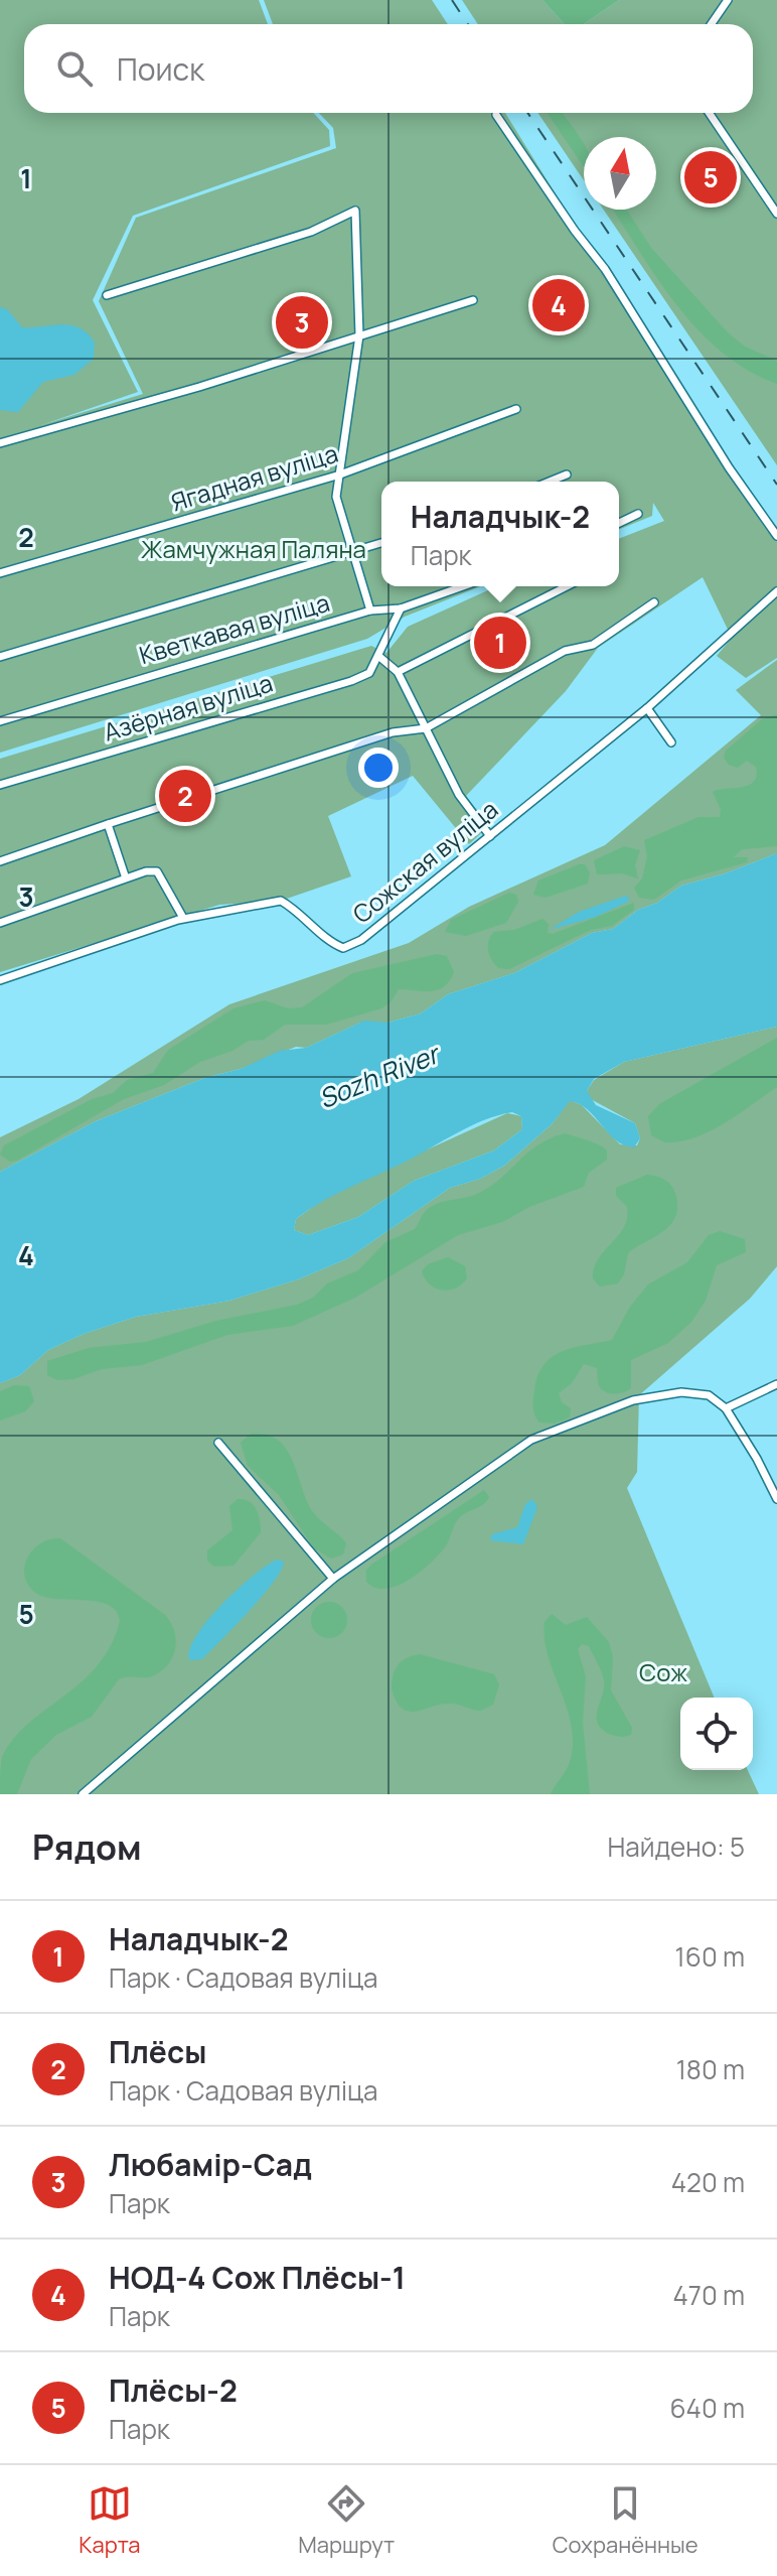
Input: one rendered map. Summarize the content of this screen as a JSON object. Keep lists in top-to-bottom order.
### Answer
{
  "streets": {
    "street": [
      "Ягадная вуліца",
      "Кветкавая вуліца",
      "Азёрная вуліца",
      "Сожская вуліца"
    ]
  },
  "water": ["Sozh River"],
  "parks": ["Жамчужная Паляна", "Сож"],
  "north": "top",
  "page": {
    "search": "Поиск",
    "pins": [
      "5",
      "4",
      "3",
      "1",
      "2"
    ],
    "popup": ["Наладчык-2", "Парк"],
    "heading": ["Рядом", "Найдено: 5"],
    "list": [
      {
        "mark": "1",
        "name": "Наладчык-2",
        "note": "Парк · Садовая вуліца",
        "value": "160 m"
      },
      {
        "mark": "2",
        "name": "Плёсы",
        "note": "Парк · Садовая вуліца",
        "value": "180 m"
      },
      {
        "mark": "3",
        "name": "Любамір-Сад",
        "note": "Парк",
        "value": "420 m"
      },
      {
        "mark": "4",
        "name": "НОД-4 Сож Плёсы-1",
        "note": "Парк",
        "value": "470 m"
      },
      {
        "mark": "5",
        "name": "Плёсы-2",
        "note": "Парк",
        "value": "640 m"
      }
    ],
    "nav": ["Карта", "Маршрут", "Сохранённые"]
  },
  "grid": {
    "rows": [
      "1",
      "2",
      "3",
      "4",
      "5"
    ]
  }
}
